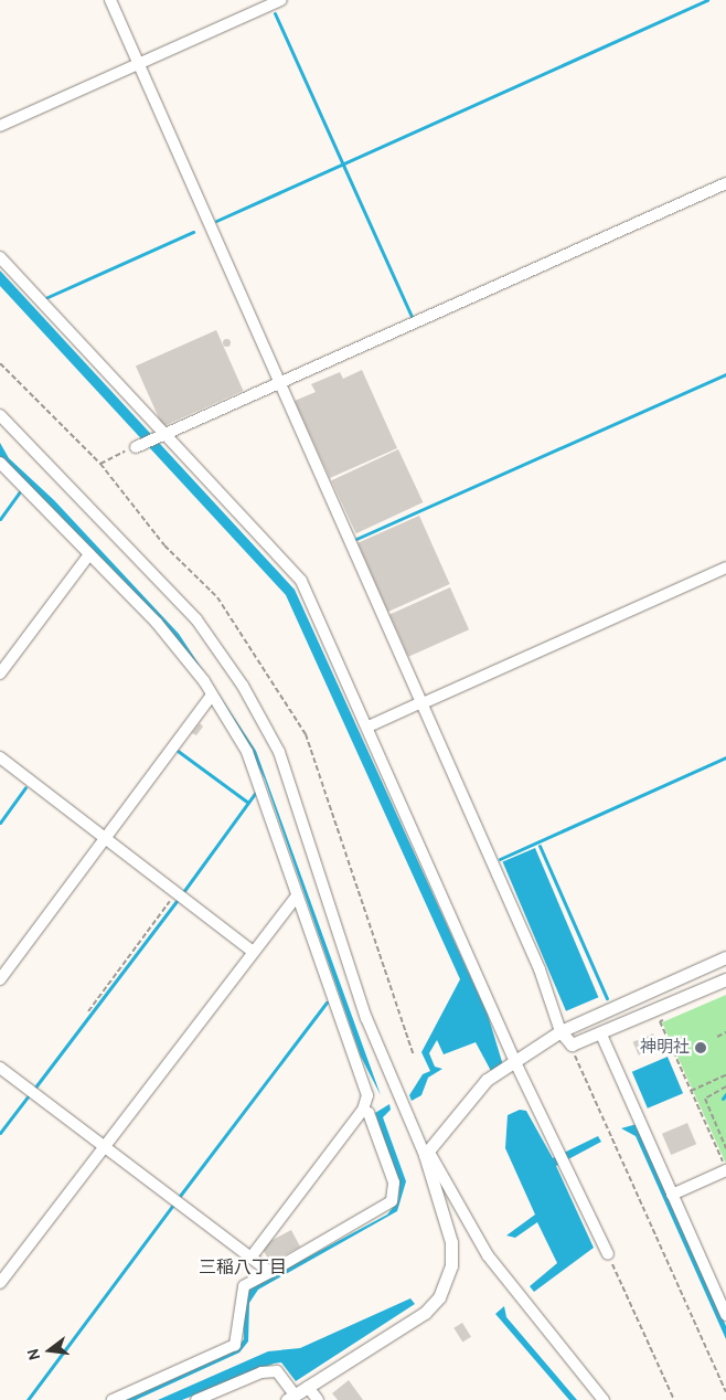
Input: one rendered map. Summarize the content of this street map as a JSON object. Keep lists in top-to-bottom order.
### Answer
{
  "districts": ["三稲八丁目"],
  "places": ["神明社"],
  "north": "left"
}
